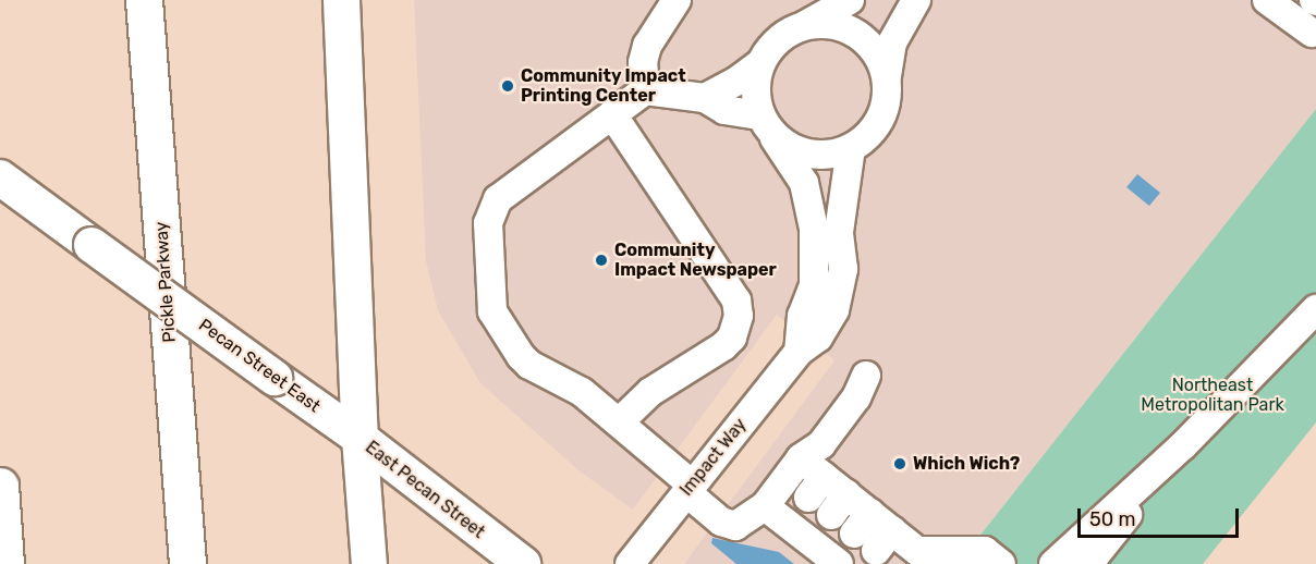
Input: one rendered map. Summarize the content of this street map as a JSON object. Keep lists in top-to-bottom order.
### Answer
{
  "streets": {
    "highway": ["Pickle Parkway"],
    "main road": ["Pecan Street East", "East Pecan Street"],
    "street": ["Impact Way"]
  },
  "crossings": [
    ["Pecan Street East", "East Pecan Street"]
  ],
  "parks": ["Northeast Metropolitan Park"],
  "places": ["Community Impact Printing Center", "Community Impact Newspaper", "Which Wich?"],
  "scale_bar": "50 m"
}
